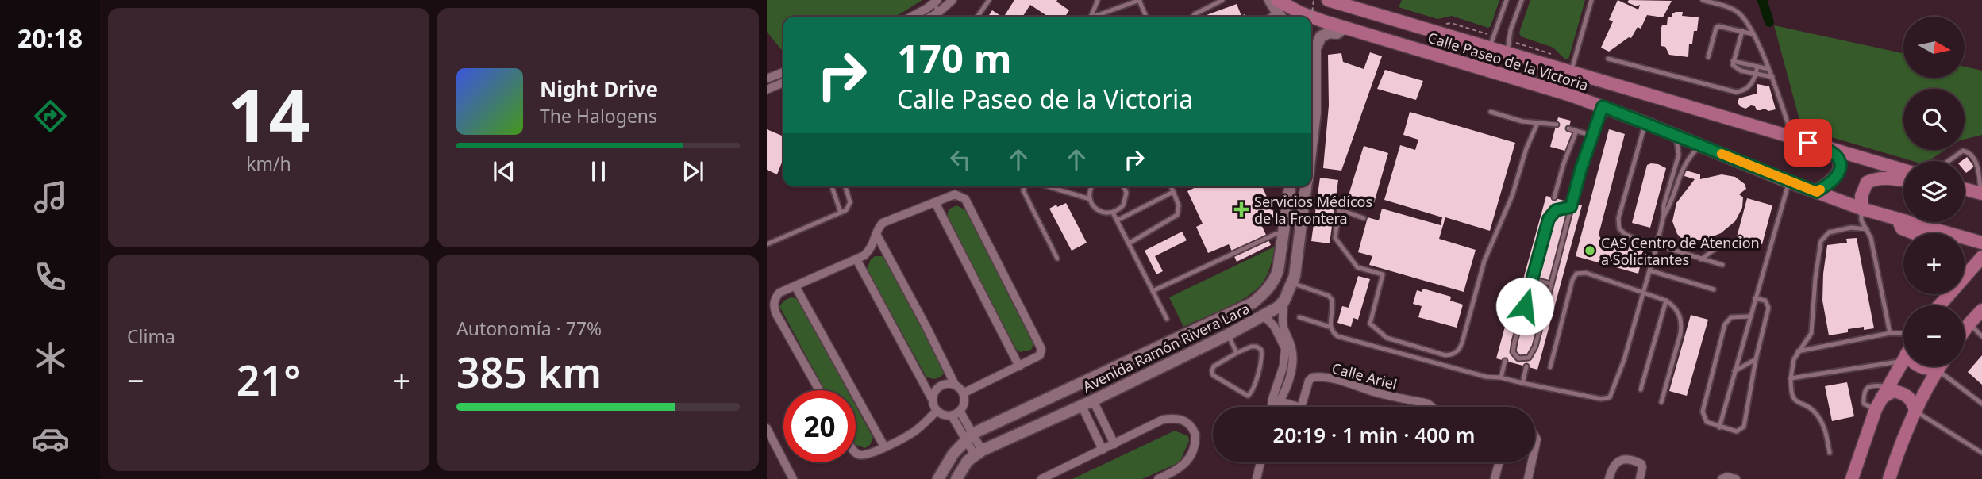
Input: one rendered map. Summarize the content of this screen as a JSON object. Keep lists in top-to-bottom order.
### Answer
{
  "streets": {
    "main road": ["Calle Paseo de la Victoria"],
    "street": ["Avenida Ramón Rivera Lara", "Calle Ariel"]
  },
  "crossings": [
    ["Calle Paseo de la Victoria", "Avenida Ramón Rivera Lara"]
  ],
  "places": {
    "health": ["Servicios Médicos de la Frontera"],
    "other": ["CAS Centro de Atencion a Solicitantes"]
  },
  "north": "right",
  "page": {
    "tabs": "20:18",
    "tile": [
      ["14", "km/h"],
      "Clima",
      ["Autonomía · 77%", "385 km"]
    ],
    "map_buttons": ["+", "−"],
    "turn": ["170 m", "Calle Paseo de la Victoria"],
    "song": ["Night Drive", "The Halogens"],
    "heat": ["−", "21°", "+"],
    "limit": "20",
    "trip": "20:19 · 1 min · 400 m"
  }
}
